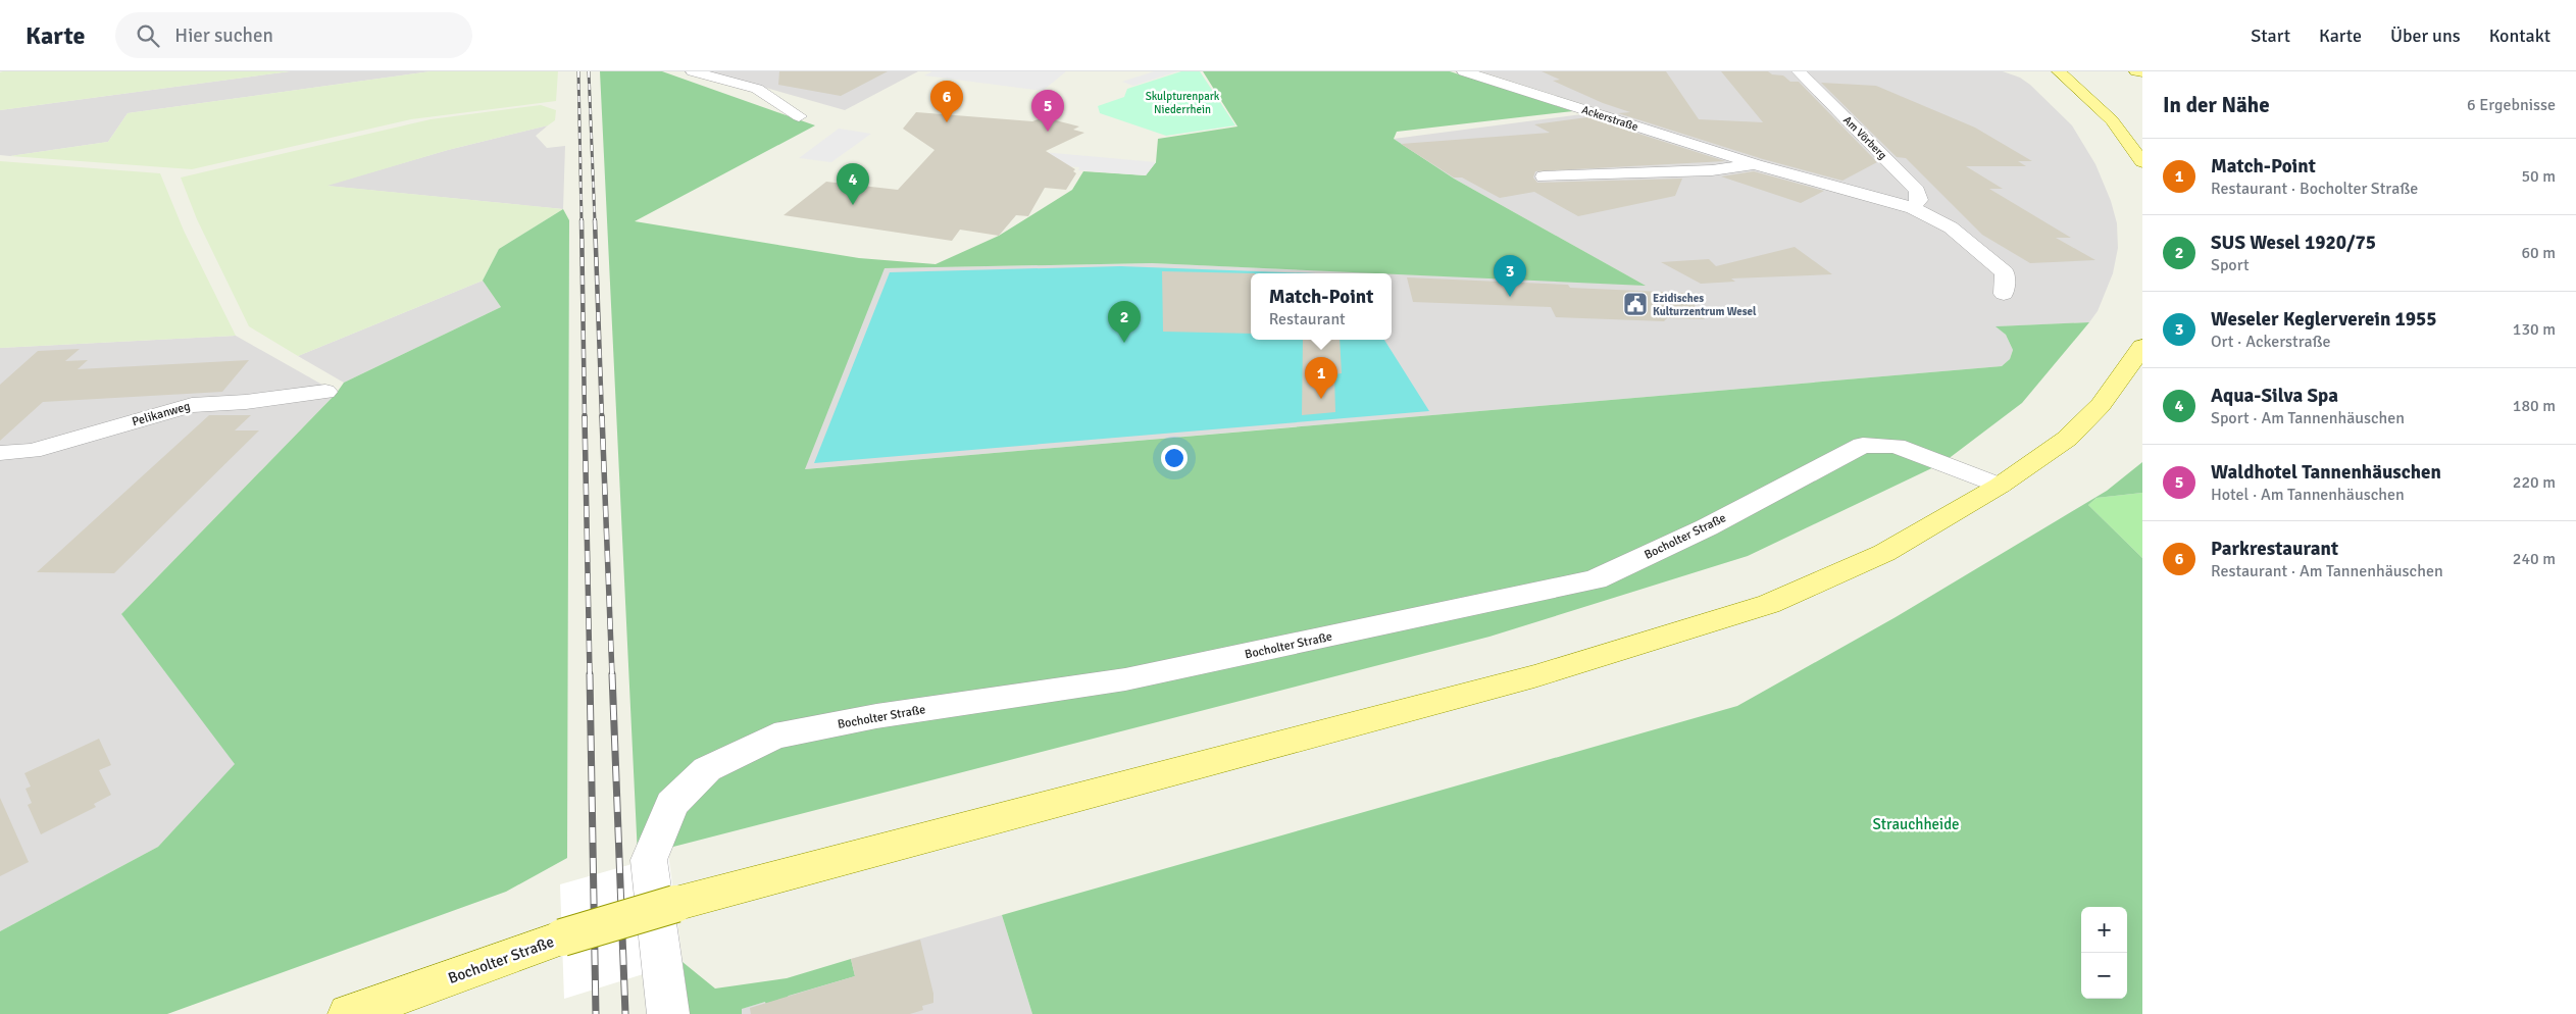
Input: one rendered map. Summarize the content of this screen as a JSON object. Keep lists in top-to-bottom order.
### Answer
{
  "streets": {
    "main road": ["Bocholter Straße"],
    "street": ["Ackerstraße", "Am Vörberg", "Pelikanweg"]
  },
  "crossings": [
    ["Ackerstraße", "Am Vörberg"]
  ],
  "parks": ["Skulpturenpark Niederrhein", "Strauchheide"],
  "places": {
    "public building": ["Ezidisches Kulturzentrum Wesel"]
  },
  "page": {
    "header": "Karte",
    "search": "Hier suchen",
    "nav": [
      "Start",
      "Karte",
      "Über uns",
      "Kontakt"
    ],
    "heading": ["In der Nähe", "6 Ergebnisse"],
    "pins": [
      "6",
      "5",
      "4",
      "3",
      "2",
      "1"
    ],
    "list": [
      {
        "mark": "1",
        "name": "Match-Point",
        "note": "Restaurant · Bocholter Straße",
        "value": "50 m"
      },
      {
        "mark": "2",
        "name": "SUS Wesel 1920/75",
        "note": "Sport",
        "value": "60 m"
      },
      {
        "mark": "3",
        "name": "Weseler Keglerverein 1955",
        "note": "Ort · Ackerstraße",
        "value": "130 m"
      },
      {
        "mark": "4",
        "name": "Aqua-Silva Spa",
        "note": "Sport · Am Tannenhäuschen",
        "value": "180 m"
      },
      {
        "mark": "5",
        "name": "Waldhotel Tannenhäuschen",
        "note": "Hotel · Am Tannenhäuschen",
        "value": "220 m"
      },
      {
        "mark": "6",
        "name": "Parkrestaurant",
        "note": "Restaurant · Am Tannenhäuschen",
        "value": "240 m"
      }
    ],
    "popup": ["Match-Point", "Restaurant"],
    "map_buttons": ["+", "−"]
  }
}
